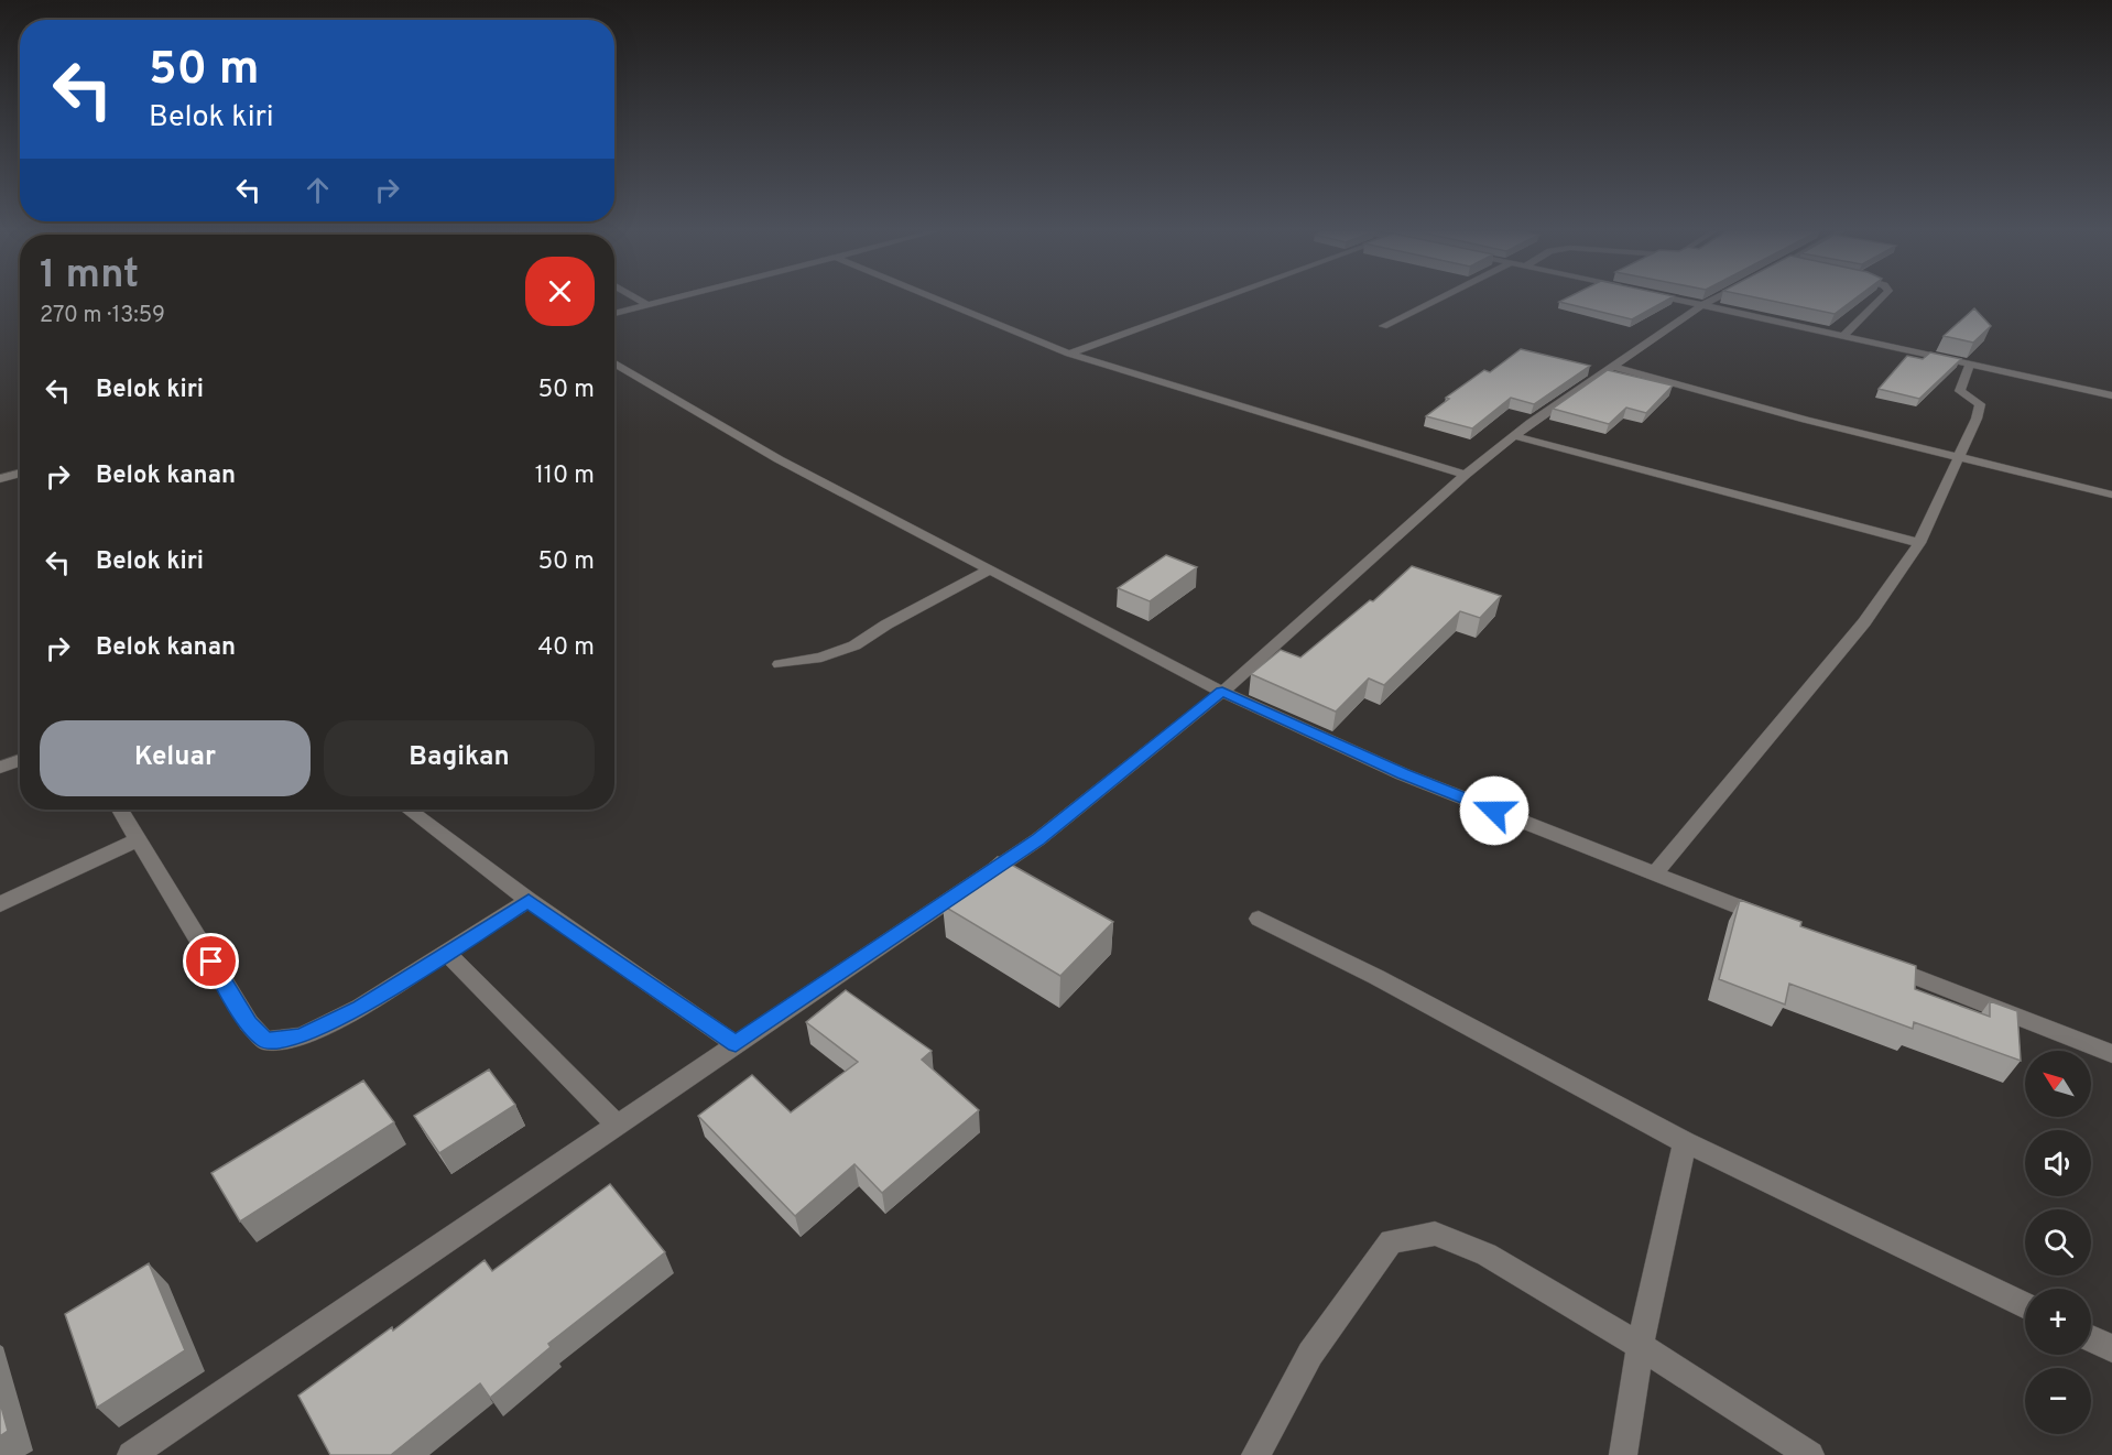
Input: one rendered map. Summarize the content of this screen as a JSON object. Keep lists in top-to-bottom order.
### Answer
{
  "north": "top left",
  "page": {
    "turn": ["50 m", "Belok kiri"],
    "heading": ["1 mnt", "270 m · 13:59"],
    "list": [
      {
        "name": "Belok kiri",
        "value": "50 m"
      },
      {
        "name": "Belok kanan",
        "value": "110 m"
      },
      {
        "name": "Belok kiri",
        "value": "50 m"
      },
      {
        "name": "Belok kanan",
        "value": "40 m"
      }
    ],
    "buttons": ["Keluar", "Bagikan"],
    "map_buttons": ["+", "−"]
  }
}
